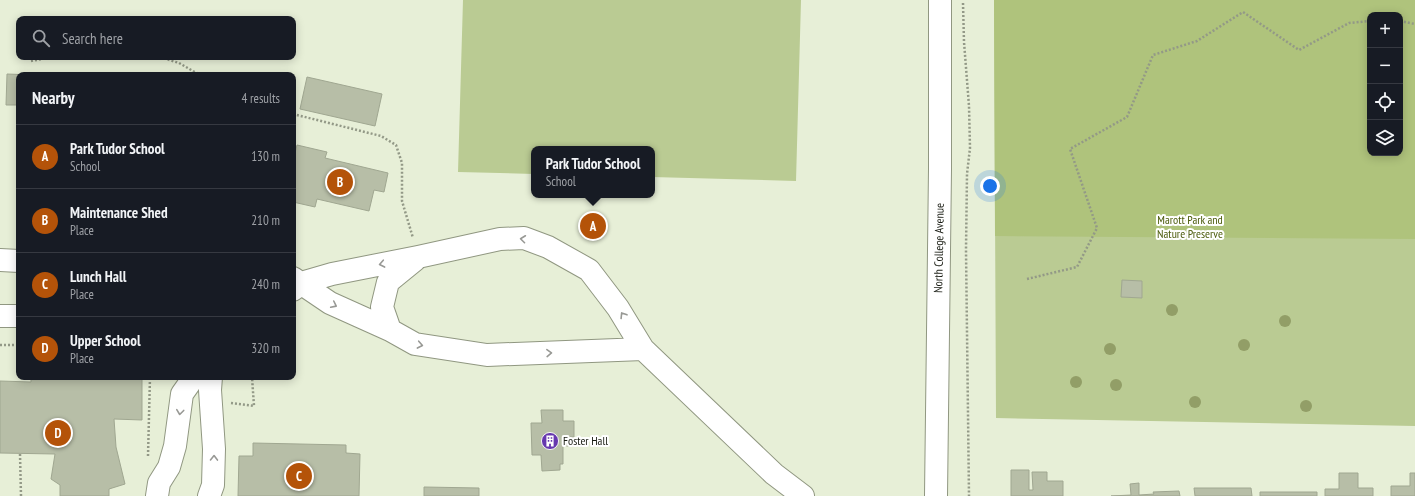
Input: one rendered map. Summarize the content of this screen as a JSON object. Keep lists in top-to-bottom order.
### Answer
{
  "streets": {
    "main road": ["North College Avenue"]
  },
  "parks": ["Marott Park and Nature Preserve"],
  "places": {
    "building": ["Foster Hall"]
  },
  "page": {
    "map_buttons": ["+", "−"],
    "search": "Search here",
    "heading": ["Nearby", "4 results"],
    "list": [
      {
        "mark": "A",
        "name": "Park Tudor School",
        "note": "School",
        "value": "130 m"
      },
      {
        "mark": "B",
        "name": "Maintenance Shed",
        "note": "Place",
        "value": "210 m"
      },
      {
        "mark": "C",
        "name": "Lunch Hall",
        "note": "Place",
        "value": "240 m"
      },
      {
        "mark": "D",
        "name": "Upper School",
        "note": "Place",
        "value": "320 m"
      }
    ],
    "popup": ["Park Tudor School", "School"],
    "pins": [
      "B",
      "A",
      "D",
      "C"
    ]
  }
}
